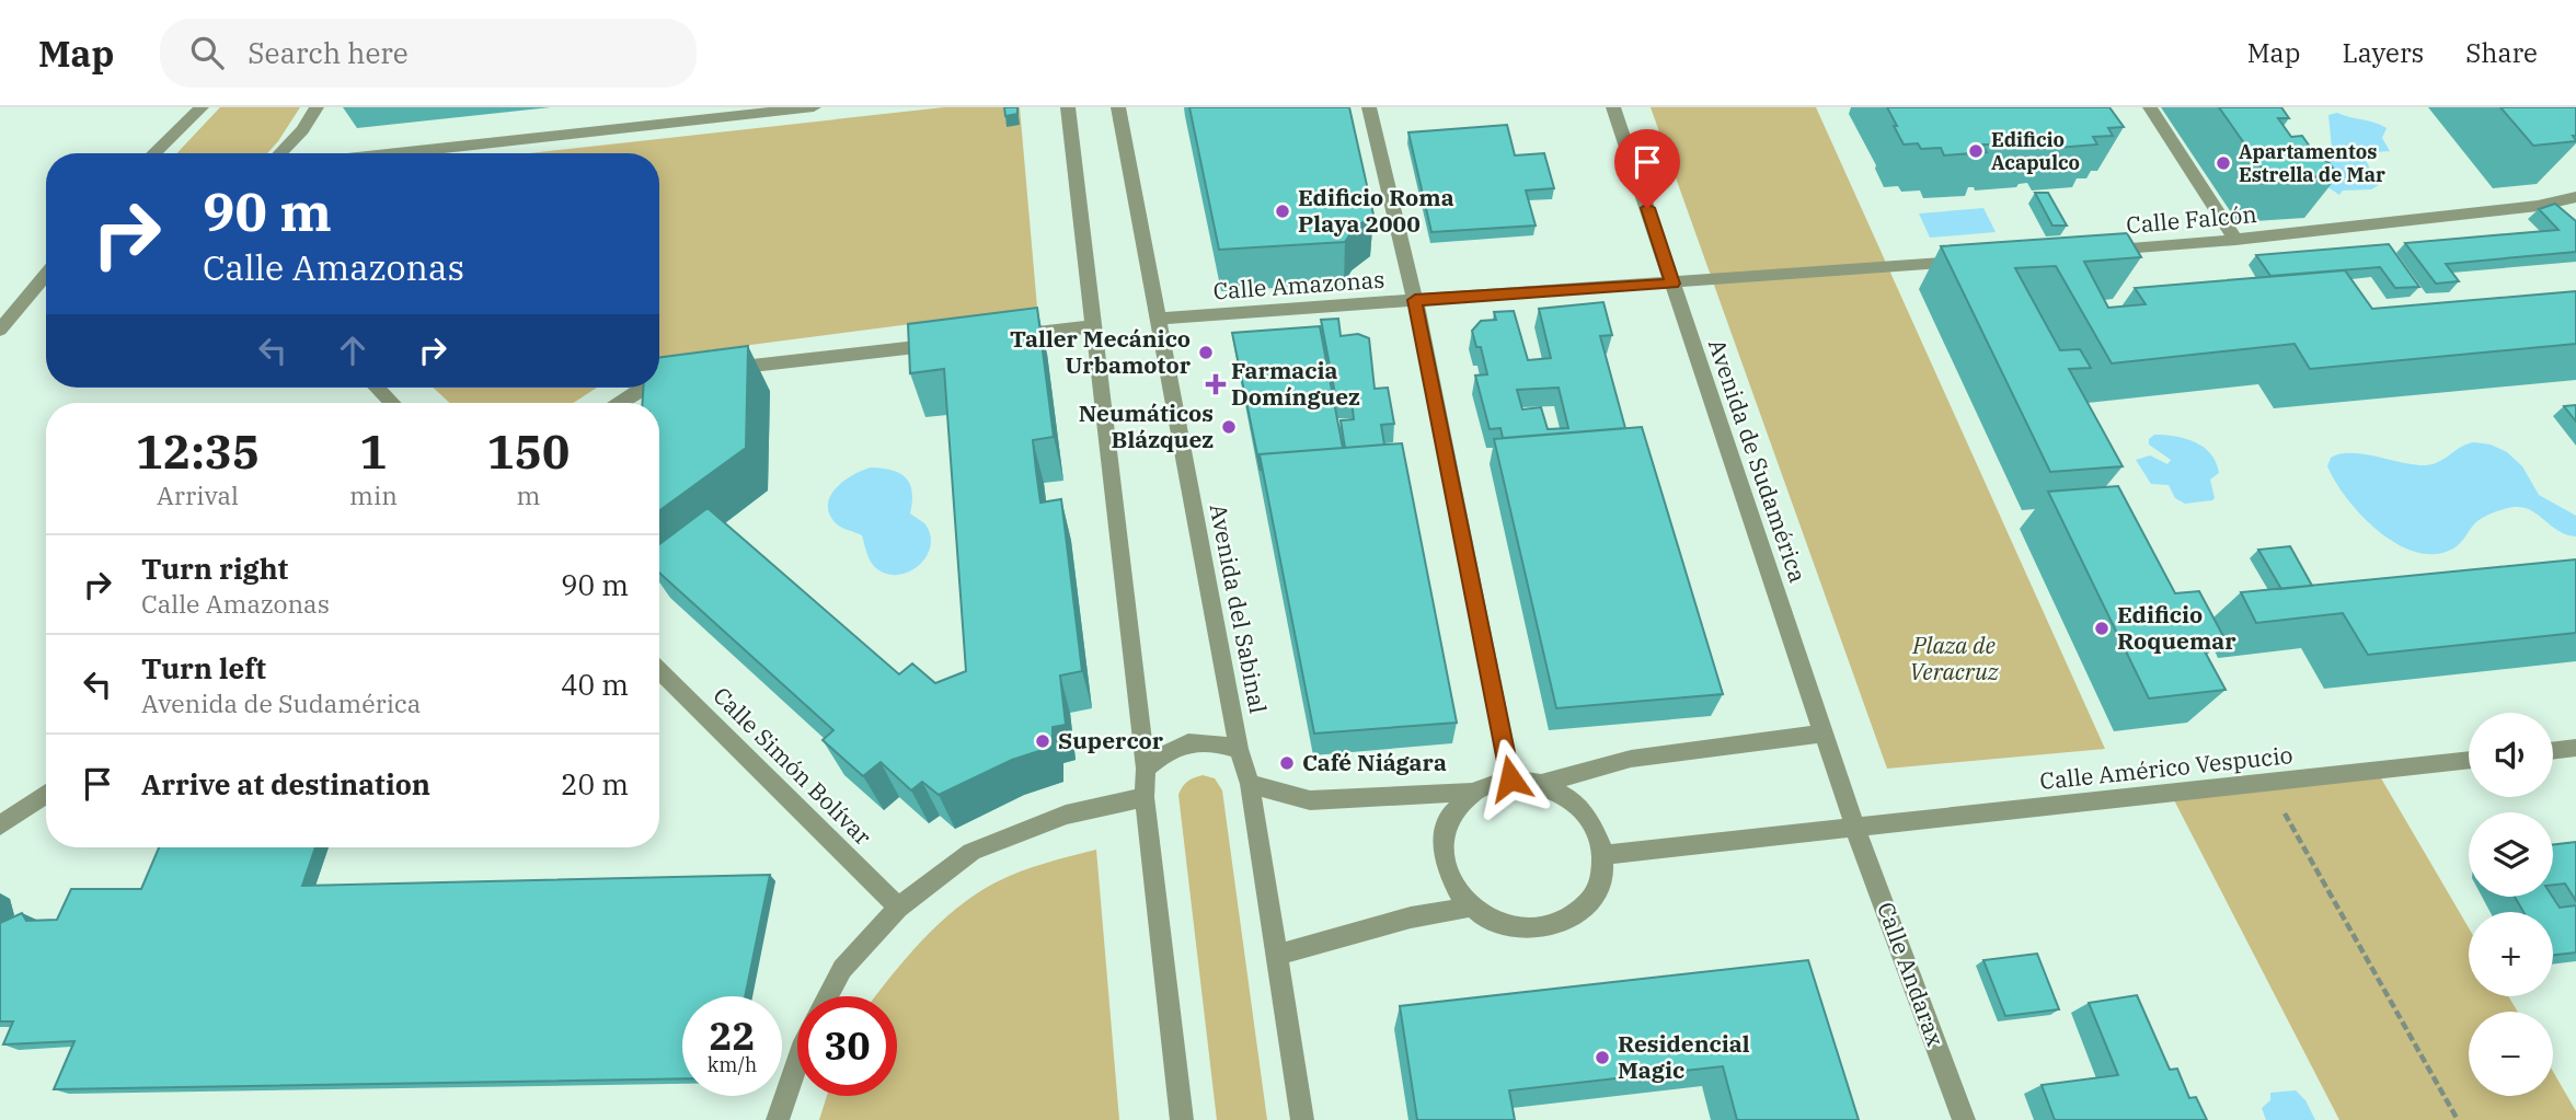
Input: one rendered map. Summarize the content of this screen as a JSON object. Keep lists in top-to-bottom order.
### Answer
{
  "streets": {
    "street": [
      "Calle Falcón",
      "Calle Amazonas",
      "Avenida de Sudamérica",
      "Avenida del Sabinal",
      "Calle Simón Bolívar",
      "Calle Américo Vespucio",
      "Calle Andarax"
    ]
  },
  "crossings": [
    ["Calle Amazonas", "Avenida de Sudamérica"],
    ["Calle Amazonas", "Avenida del Sabinal"],
    ["Avenida de Sudamérica", "Calle Américo Vespucio"],
    ["Avenida de Sudamérica", "Calle Andarax"],
    ["Calle Américo Vespucio", "Calle Andarax"]
  ],
  "parks": ["Plaza de Veracruz"],
  "places": {
    "other": [
      "Edificio Acapulco",
      "Apartamentos Estrella de Mar",
      "Edificio Roma Playa 2000",
      "Taller Mecánico Urbamotor",
      "Neumáticos Blázquez",
      "Edificio Roquemar",
      "Supercor",
      "Café Niágara",
      "Residencial Magic"
    ],
    "health": ["Farmacia Domínguez"]
  },
  "page": {
    "header": "Map",
    "search": "Search here",
    "nav": ["Map", "Layers", "Share"],
    "turn": ["90 m", "Calle Amazonas"],
    "eta": [
      "12:35",
      "Arrival",
      "1",
      "min",
      "150",
      "m"
    ],
    "list": [
      {
        "name": "Turn right",
        "note": "Calle Amazonas",
        "value": "90 m"
      },
      {
        "name": "Turn left",
        "note": "Avenida de Sudamérica",
        "value": "40 m"
      },
      {
        "name": "Arrive at destination",
        "value": "20 m"
      }
    ],
    "map_buttons": ["+", "−"],
    "speed": "22 km/h",
    "limit": "30"
  }
}
